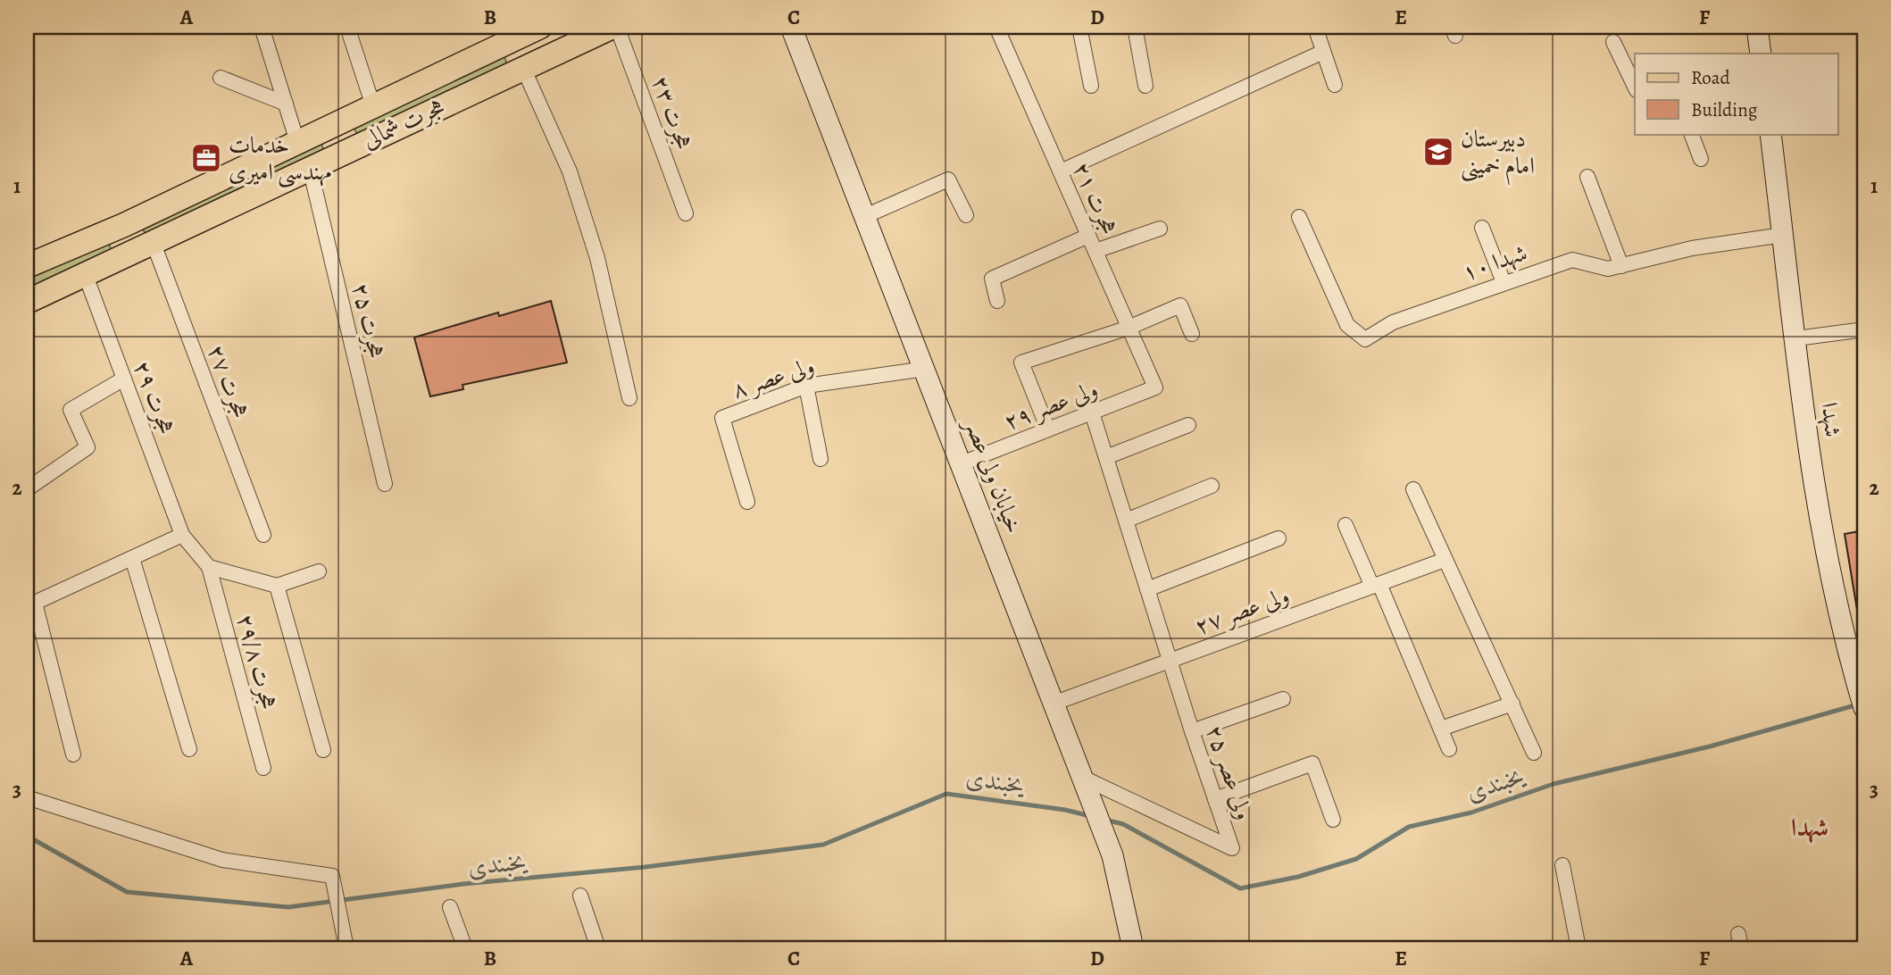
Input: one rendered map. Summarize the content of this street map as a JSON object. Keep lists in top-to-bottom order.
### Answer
{
  "streets": {
    "main road": ["هجرت شمالی", "شهدا", "خیابان ولی عصر"],
    "street": [
      "هجرت ۲۳",
      "هجرت ۲۱",
      "شهدا ۱۰",
      "هجرت ۲۵",
      "ولی عصر ۸",
      "هجرت ۲۷",
      "هجرت ۲۹",
      "ولی عصر ۲۹",
      "ولی عصر ۲۷",
      "هجرت ۲۹/۸",
      "ولی عصر ۲۵"
    ]
  },
  "crossings": [
    ["هجرت ۲۳", "هجرت شمالی"],
    ["هجرت شمالی", "هجرت ۲۵"],
    ["هجرت شمالی", "هجرت ۲۷"],
    ["هجرت شمالی", "هجرت ۲۹"],
    ["هجرت ۲۱", "ولی عصر ۲۹"],
    ["شهدا ۱۰", "شهدا"],
    ["ولی عصر ۸", "خیابان ولی عصر"],
    ["هجرت ۲۹", "هجرت ۲۹/۸"],
    ["ولی عصر ۲۹", "خیابان ولی عصر"],
    ["ولی عصر ۲۹", "ولی عصر ۲۵"],
    ["خیابان ولی عصر", "ولی عصر ۲۷"],
    ["خیابان ولی عصر", "ولی عصر ۲۵"],
    ["ولی عصر ۲۷", "ولی عصر ۲۵"]
  ],
  "districts": ["شهدا"],
  "water": ["یخبندی"],
  "places": {
    "school or university": ["دبیرستان امام خمینی"],
    "office": ["خدمات مهندسی امیری"]
  },
  "legend": ["Road", "Building"],
  "grid": {
    "columns": [
      "A",
      "B",
      "C",
      "D",
      "E",
      "F"
    ],
    "rows": ["1", "2", "3"]
  }
}
